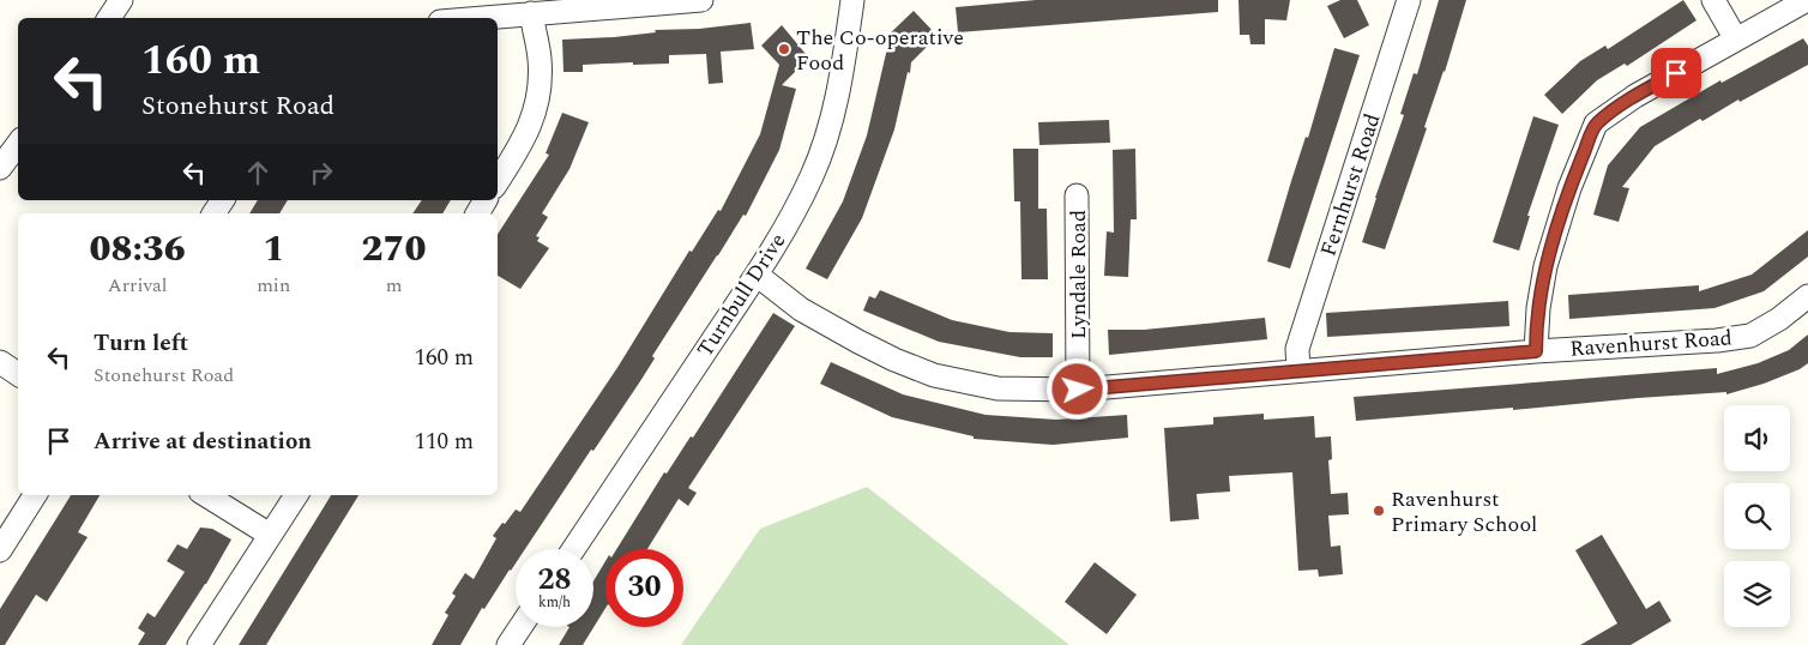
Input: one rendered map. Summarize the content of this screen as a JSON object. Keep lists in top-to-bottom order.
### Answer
{
  "streets": {
    "street": [
      "Fernhurst Road",
      "Lyndale Road",
      "Turnbull Drive",
      "Ravenhurst Road"
    ]
  },
  "crossings": [
    ["Fernhurst Road", "Ravenhurst Road"],
    ["Lyndale Road", "Ravenhurst Road"],
    ["Turnbull Drive", "Ravenhurst Road"]
  ],
  "places": ["The Co-operative Food", "Ravenhurst Primary School"],
  "page": {
    "turn": ["160 m", "Stonehurst Road"],
    "eta": [
      "08:36",
      "Arrival",
      "1",
      "min",
      "270",
      "m"
    ],
    "list": [
      {
        "name": "Turn left",
        "note": "Stonehurst Road",
        "value": "160 m"
      },
      {
        "name": "Arrive at destination",
        "value": "110 m"
      }
    ],
    "speed": "28 km/h",
    "limit": "30"
  }
}
